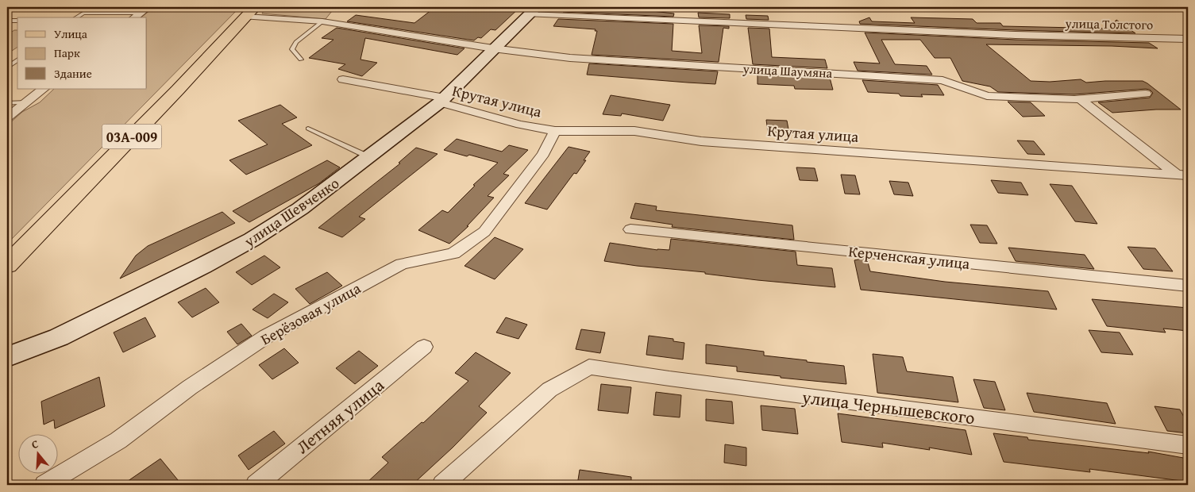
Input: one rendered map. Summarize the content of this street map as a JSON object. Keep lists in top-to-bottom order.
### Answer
{
  "streets": {
    "main road": ["03А-009", "улица Шевченко"],
    "street": [
      "улица Толстого",
      "улица Шаумяна",
      "Крутая улица",
      "Керченская улица",
      "Берёзовая улица",
      "улица Чернышевского",
      "Летняя улица"
    ]
  },
  "crossings": [
    ["улица Толстого", "улица Шевченко"],
    ["улица Шаумяна", "03А-009"],
    ["улица Шаумяна", "улица Шевченко"],
    ["Крутая улица", "улица Шевченко"],
    ["Крутая улица", "Берёзовая улица"]
  ],
  "legend": ["Улица", "Парк", "Здание"],
  "north": "top"
}
